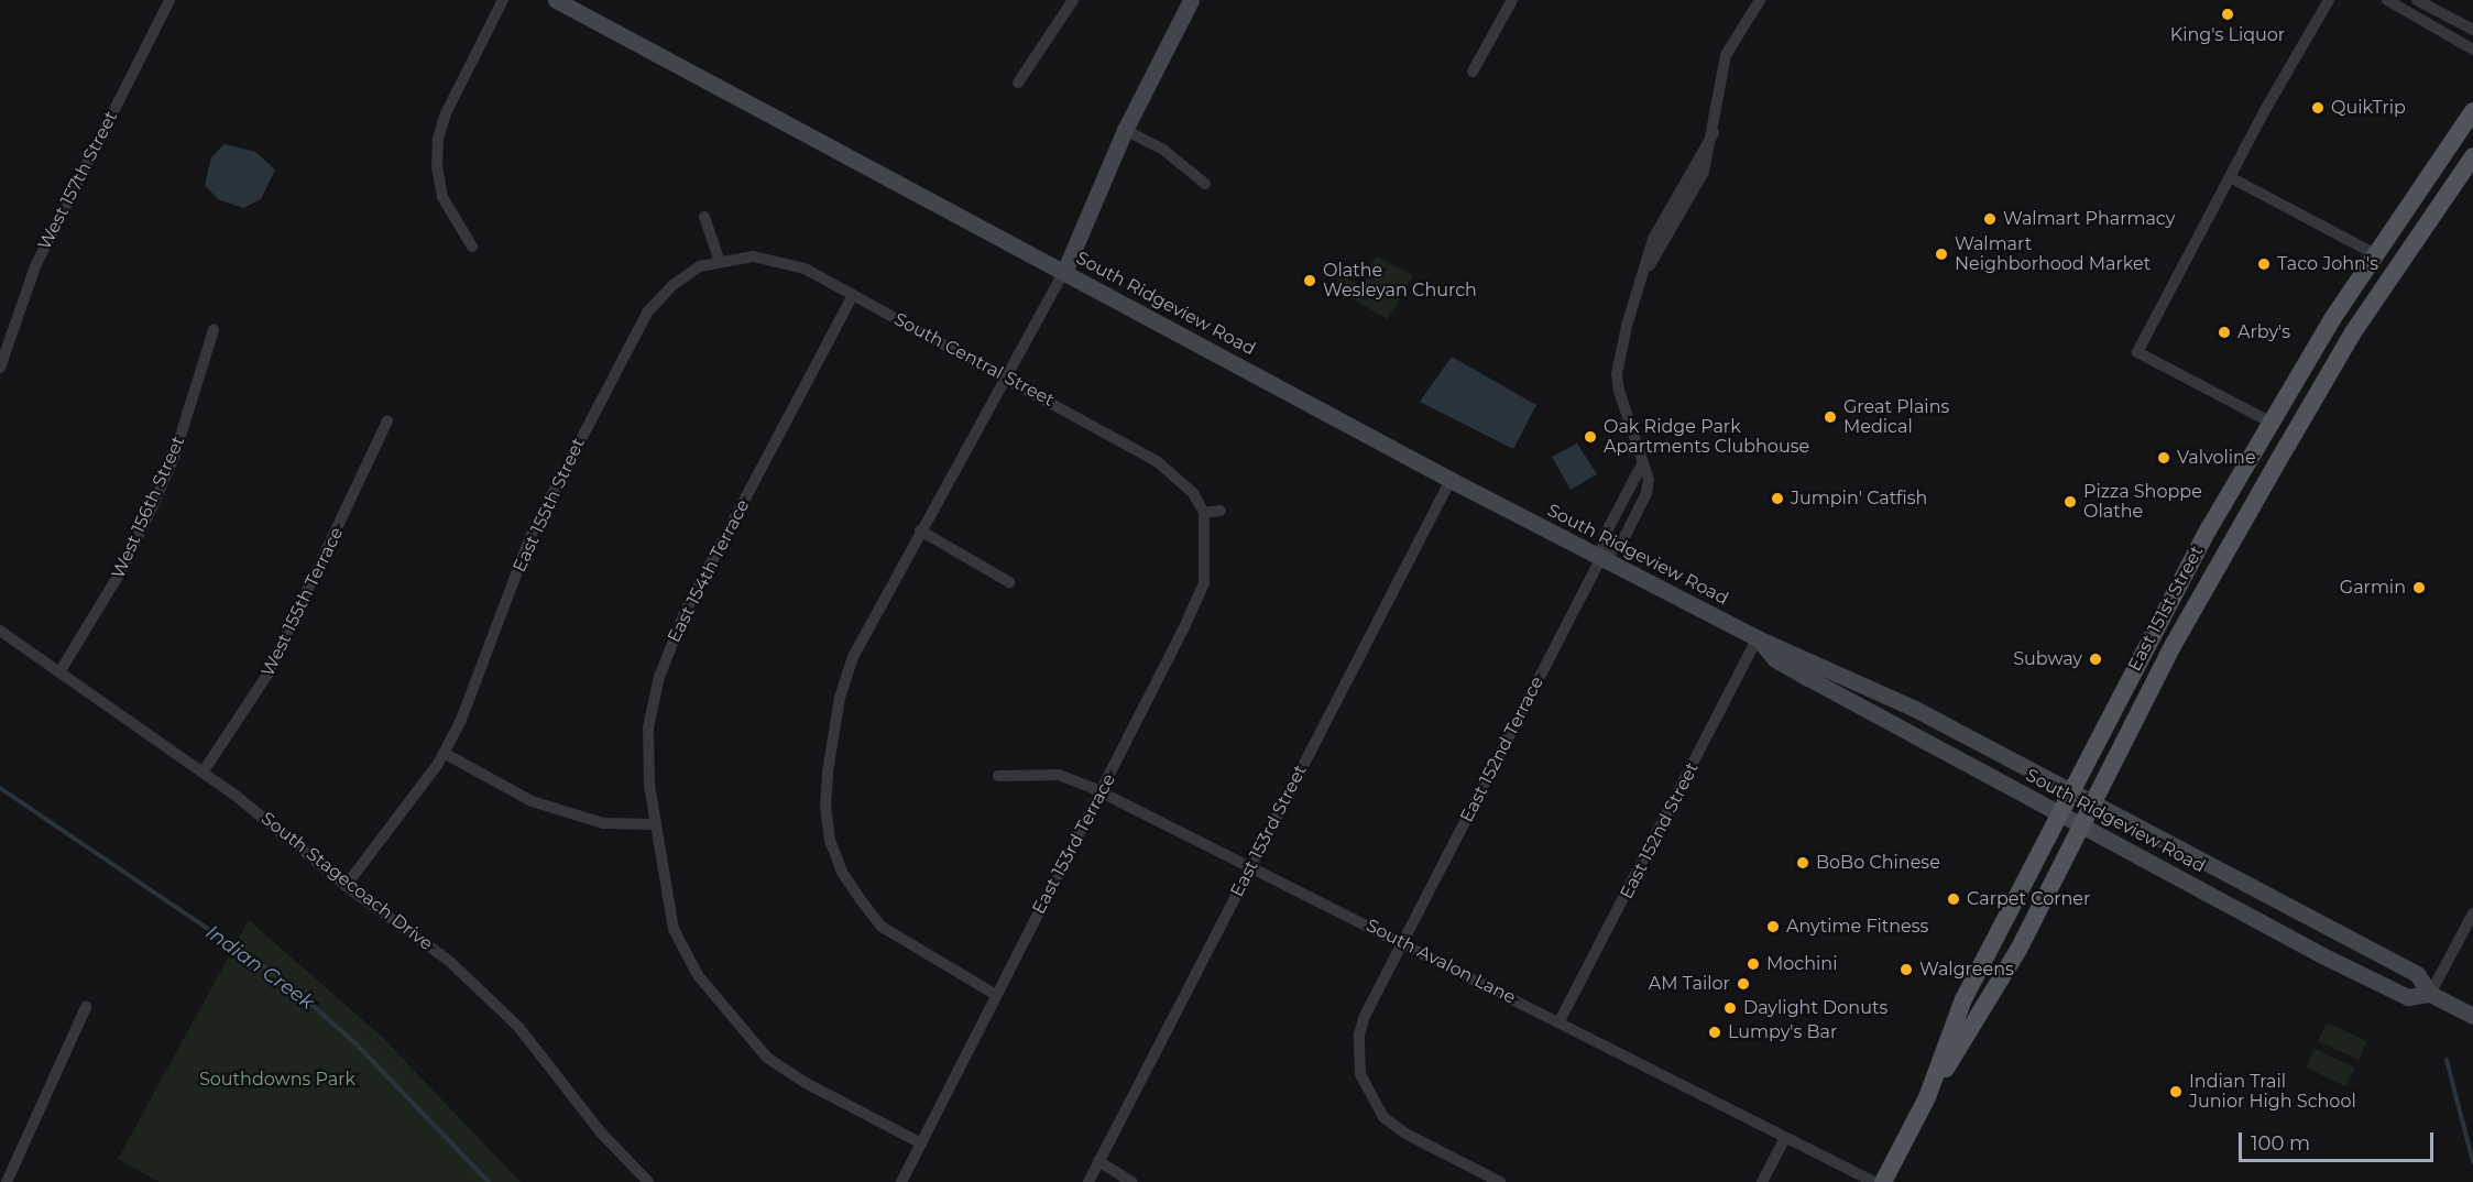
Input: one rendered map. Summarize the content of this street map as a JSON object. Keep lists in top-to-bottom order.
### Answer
{
  "streets": {
    "main road": ["South Ridgeview Road", "East 151st Street"],
    "street": [
      "West 157th Street",
      "South Central Street",
      "East 155th Street",
      "West 156th Street",
      "East 154th Terrace",
      "West 155th Terrace",
      "East 152nd Terrace",
      "East 153rd Street",
      "East 152nd Street",
      "East 153rd Terrace",
      "South Stagecoach Drive",
      "South Avalon Lane"
    ]
  },
  "crossings": [
    ["South Ridgeview Road", "East 151st Street"],
    ["South Ridgeview Road", "East 152nd Terrace"],
    ["South Ridgeview Road", "East 153rd Street"],
    ["South Ridgeview Road", "East 152nd Street"],
    ["South Central Street", "East 155th Street"],
    ["South Central Street", "East 154th Terrace"],
    ["South Central Street", "East 153rd Terrace"],
    ["East 155th Street", "South Stagecoach Drive"],
    ["West 156th Street", "South Stagecoach Drive"],
    ["East 154th Terrace", "East 153rd Terrace"],
    ["West 155th Terrace", "South Stagecoach Drive"],
    ["East 152nd Terrace", "South Avalon Lane"],
    ["East 153rd Street", "South Avalon Lane"],
    ["East 152nd Street", "South Avalon Lane"],
    ["East 153rd Terrace", "South Avalon Lane"]
  ],
  "water": ["Indian Creek"],
  "parks": ["Southdowns Park"],
  "places": [
    "King's Liquor",
    "QuikTrip",
    "Walmart Pharmacy",
    "Walmart Neighborhood Market",
    "Taco John's",
    "Olathe Wesleyan Church",
    "Arby's",
    "Great Plains Medical",
    "Oak Ridge Park Apartments Clubhouse",
    "Valvoline",
    "Jumpin' Catfish",
    "Pizza Shoppe Olathe",
    "Garmin",
    "Subway",
    "BoBo Chinese",
    "Carpet Corner",
    "Anytime Fitness",
    "Mochini",
    "Walgreens",
    "AM Tailor",
    "Daylight Donuts",
    "Lumpy's Bar",
    "Indian Trail Junior High School"
  ],
  "scale_bar": "100 m"
}
